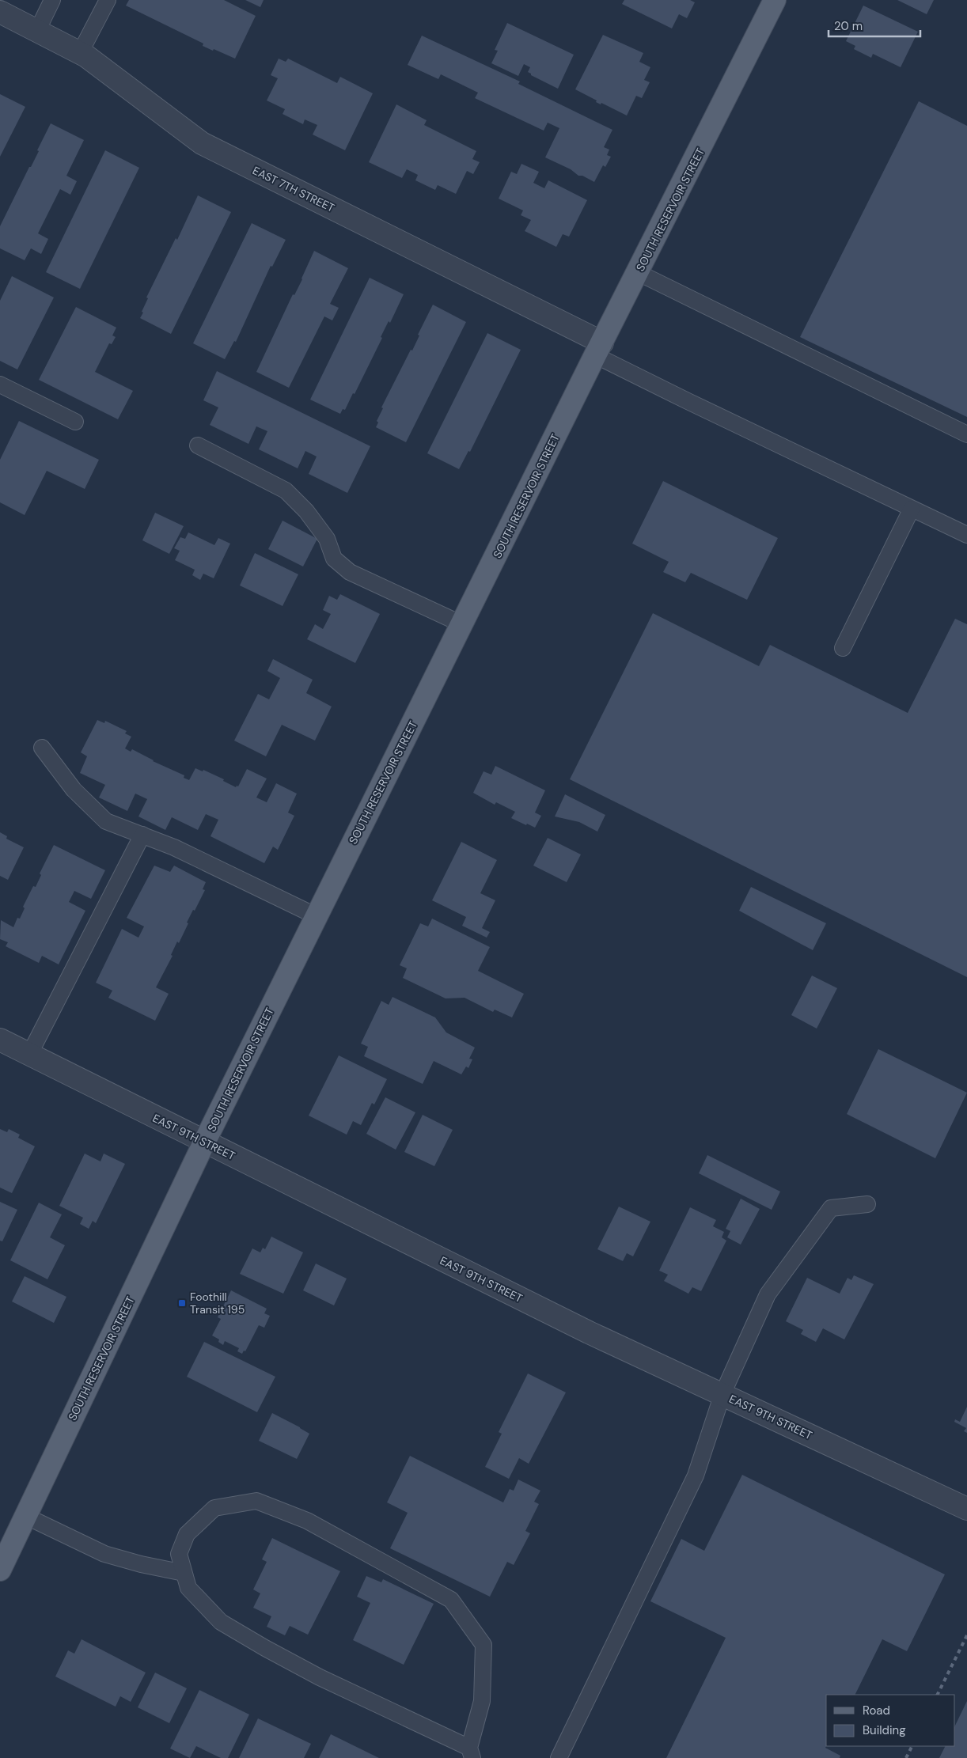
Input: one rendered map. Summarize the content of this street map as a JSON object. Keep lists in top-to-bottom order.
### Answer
{
  "streets": {
    "main road": ["SOUTH RESERVOIR STREET"],
    "street": ["EAST 7TH STREET", "EAST 9TH STREET"]
  },
  "crossings": [
    ["EAST 7TH STREET", "SOUTH RESERVOIR STREET"],
    ["SOUTH RESERVOIR STREET", "EAST 9TH STREET"]
  ],
  "places": {
    "transit": ["Foothill Transit 195"]
  },
  "legend": ["Road", "Building"],
  "scale_bar": "20 m"
}
